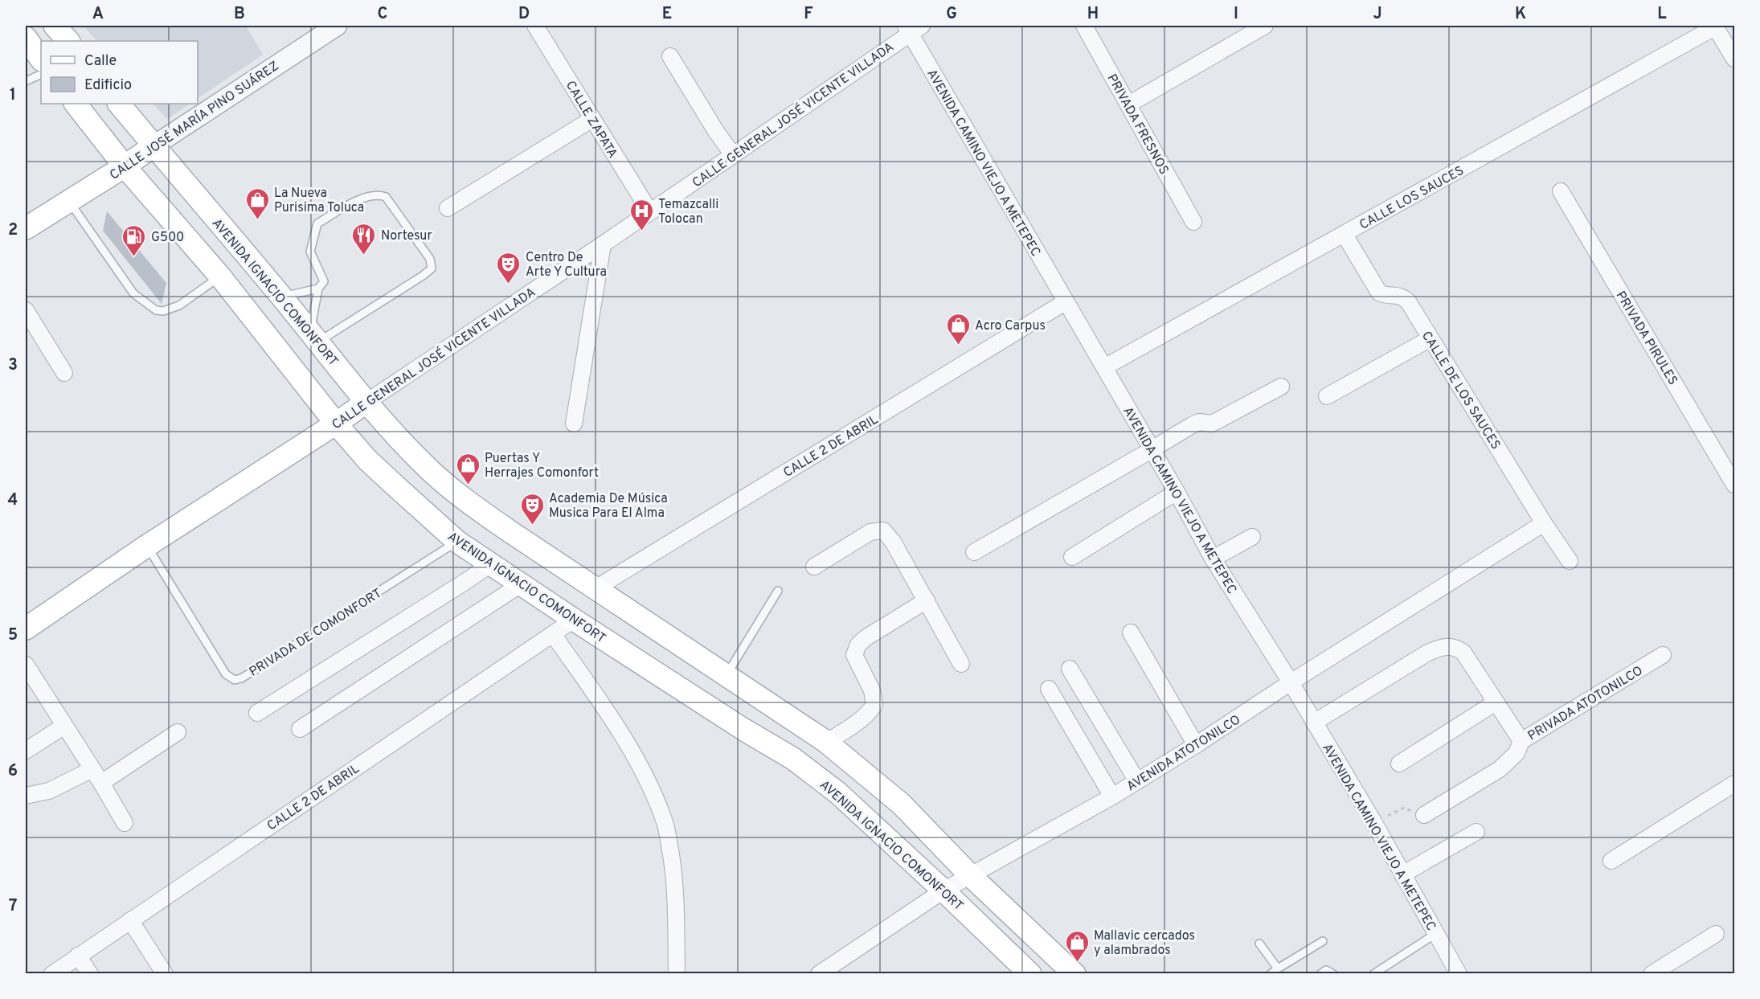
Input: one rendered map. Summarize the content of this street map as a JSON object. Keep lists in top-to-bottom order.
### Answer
{
  "streets": {
    "main road": ["CALLE GENERAL JOSÉ VICENTE VILLADA", "CALLE JOSÉ MARÍA PINO SUÁREZ", "AVENIDA IGNACIO COMONFORT"],
    "street": [
      "CALLE ZAPATA",
      "PRIVADA FRESNOS",
      "AVENIDA CAMINO VIEJO A METEPEC",
      "CALLE LOS SAUCES",
      "PRIVADA PIRULES",
      "CALLE DE LOS SAUCES",
      "CALLE 2 DE ABRIL",
      "PRIVADA ATOTONILCO",
      "AVENIDA ATOTONILCO"
    ],
    "lane": ["PRIVADA DE COMONFORT"]
  },
  "crossings": [
    ["CALLE GENERAL JOSÉ VICENTE VILLADA", "CALLE ZAPATA"],
    ["CALLE GENERAL JOSÉ VICENTE VILLADA", "AVENIDA CAMINO VIEJO A METEPEC"],
    ["CALLE GENERAL JOSÉ VICENTE VILLADA", "AVENIDA IGNACIO COMONFORT"],
    ["CALLE GENERAL JOSÉ VICENTE VILLADA", "PRIVADA DE COMONFORT"],
    ["CALLE JOSÉ MARÍA PINO SUÁREZ", "AVENIDA IGNACIO COMONFORT"],
    ["AVENIDA CAMINO VIEJO A METEPEC", "CALLE LOS SAUCES"],
    ["AVENIDA CAMINO VIEJO A METEPEC", "CALLE 2 DE ABRIL"],
    ["AVENIDA CAMINO VIEJO A METEPEC", "PRIVADA ATOTONILCO"],
    ["AVENIDA CAMINO VIEJO A METEPEC", "AVENIDA ATOTONILCO"],
    ["CALLE LOS SAUCES", "CALLE DE LOS SAUCES"],
    ["AVENIDA IGNACIO COMONFORT", "CALLE 2 DE ABRIL"],
    ["AVENIDA IGNACIO COMONFORT", "PRIVADA DE COMONFORT"],
    ["AVENIDA IGNACIO COMONFORT", "AVENIDA ATOTONILCO"],
    ["CALLE DE LOS SAUCES", "AVENIDA ATOTONILCO"]
  ],
  "places": {
    "shop": [
      "La Nueva Purisima Toluca",
      "Acro Carpus",
      "Puertas Y Herrajes Comonfort",
      "Mallavic cercados y alambrados"
    ],
    "hospital": ["Temazcalli Tolocan"],
    "restaurant": ["Nortesur"],
    "fuel station": ["G500"],
    "theatre": ["Centro De Arte Y Cultura", "Academia De Música Musica Para El Alma"]
  },
  "legend": ["Calle", "Edificio"],
  "grid": {
    "columns": [
      "A",
      "B",
      "C",
      "D",
      "E",
      "F",
      "G",
      "H",
      "I",
      "J",
      "K",
      "L"
    ],
    "rows": [
      "1",
      "2",
      "3",
      "4",
      "5",
      "6",
      "7"
    ]
  }
}
